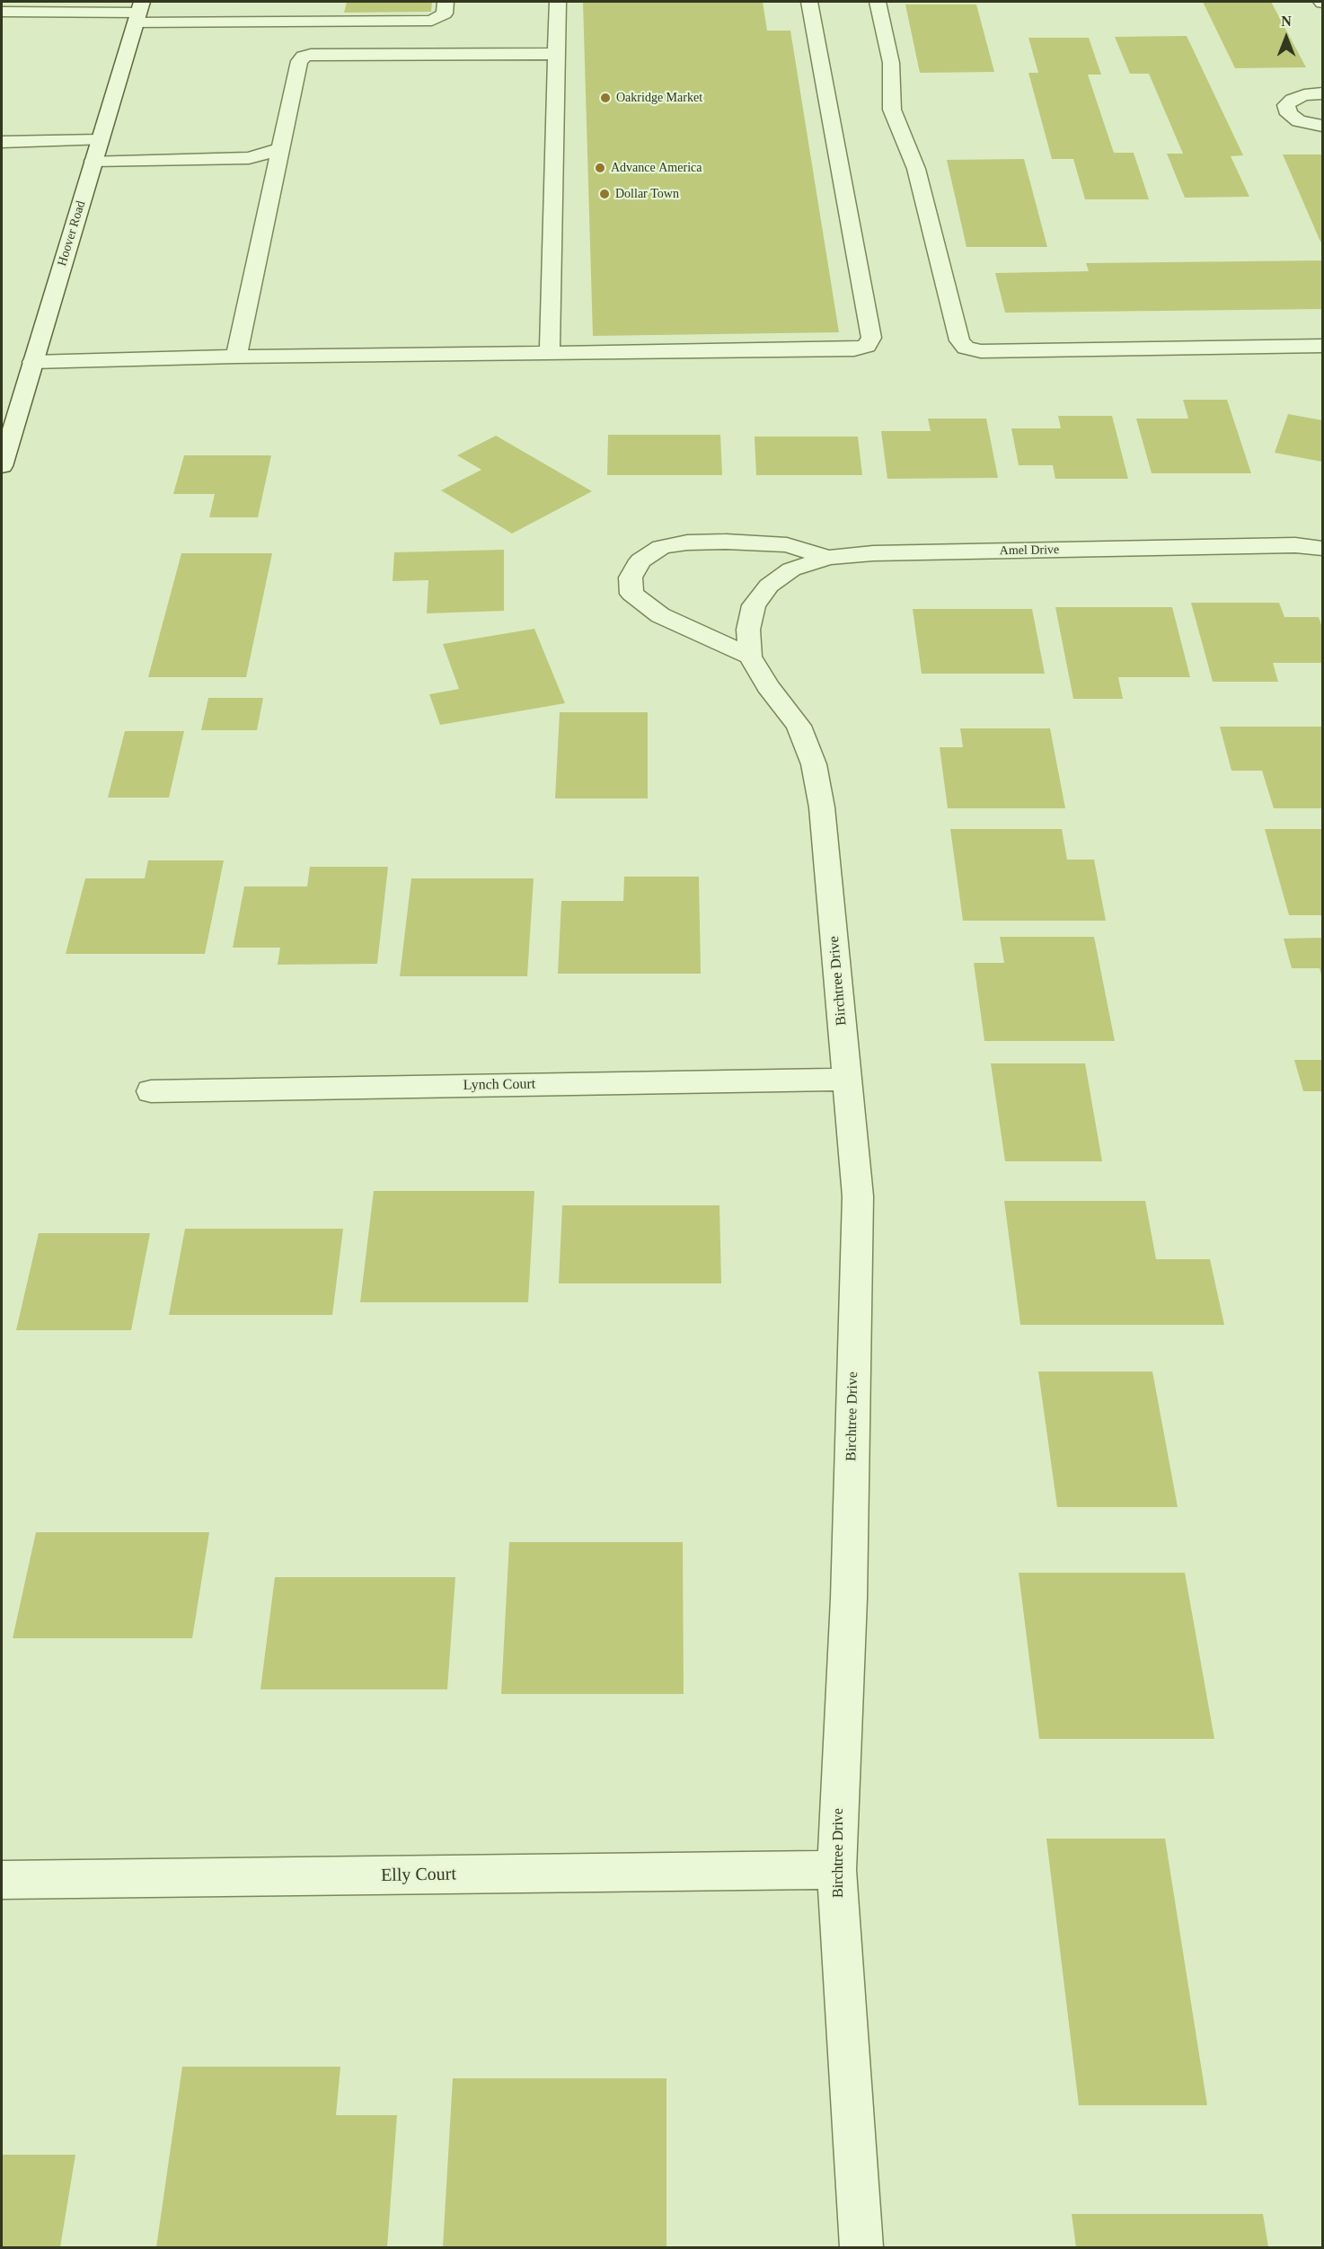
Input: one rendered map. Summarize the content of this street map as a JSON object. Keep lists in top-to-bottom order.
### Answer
{
  "streets": {
    "street": [
      "Hoover Road",
      "Amel Drive",
      "Birchtree Drive",
      "Lynch Court",
      "Elly Court"
    ]
  },
  "crossings": [
    ["Amel Drive", "Birchtree Drive"],
    ["Birchtree Drive", "Lynch Court"],
    ["Birchtree Drive", "Elly Court"]
  ],
  "places": ["Oakridge Market", "Advance America", "Dollar Town"],
  "north": "top"
}
